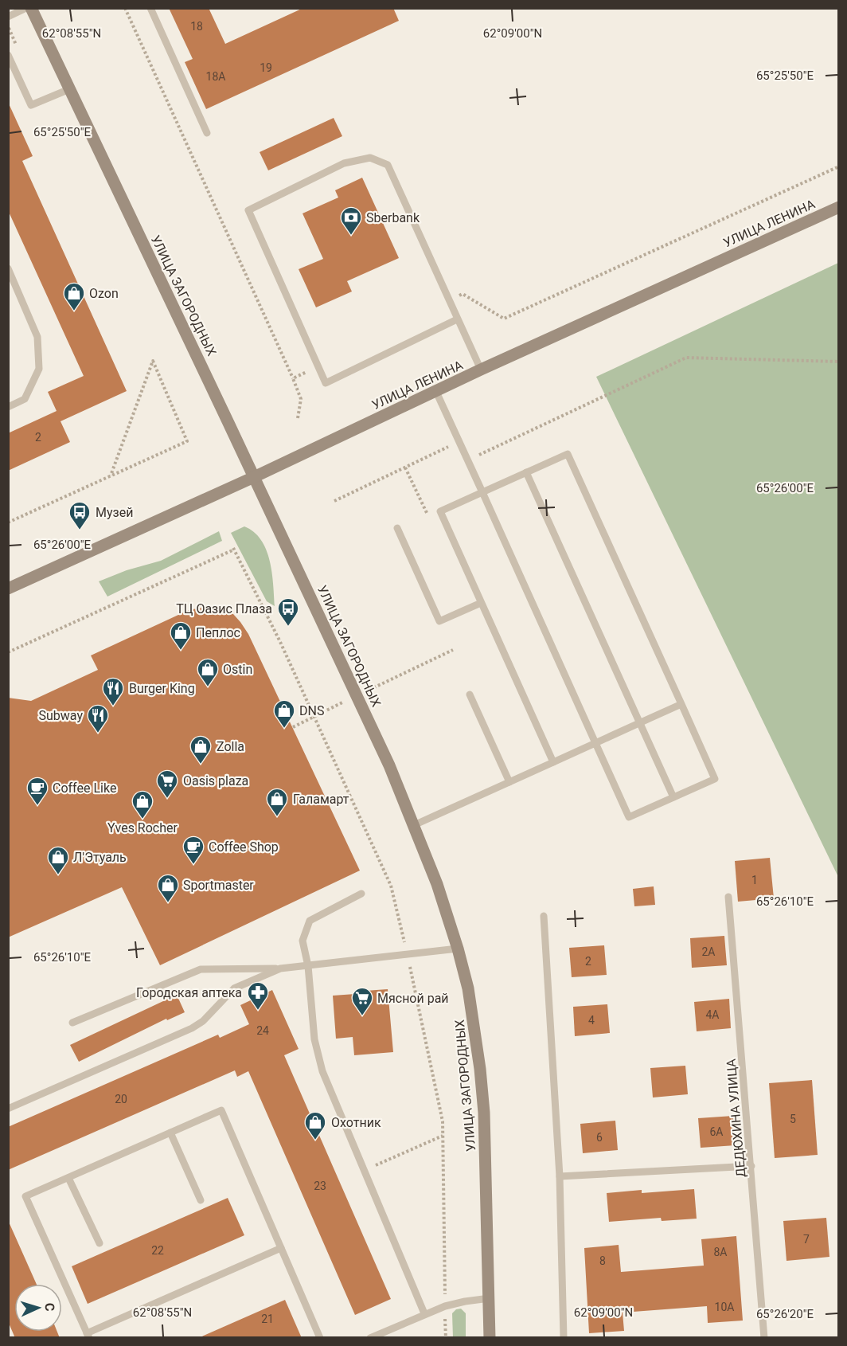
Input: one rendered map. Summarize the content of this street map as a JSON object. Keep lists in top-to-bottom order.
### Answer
{
  "streets": {
    "main road": ["УЛИЦА ЛЕНИНА", "УЛИЦА ЗАГОРОДНЫХ"],
    "lane": ["ДЕДЮХИНА УЛИЦА"]
  },
  "crossings": [
    ["УЛИЦА ЛЕНИНА", "УЛИЦА ЗАГОРОДНЫХ"]
  ],
  "places": {
    "bank": ["Sberbank"],
    "shop": [
      "Ozon",
      "Пеплос",
      "Ostin",
      "DNS",
      "Zolla",
      "Галамарт",
      "Yves Rocher",
      "Л'Этуаль",
      "Sportmaster",
      "Охотник"
    ],
    "bus stop": ["Музей", "ТЦ Оазис Плаза"],
    "restaurant": ["Burger King", "Subway"],
    "supermarket": ["Oasis plaza", "Мясной рай"],
    "cafe": ["Coffee Like", "Coffee Shop"],
    "pharmacy": ["Городская аптека"]
  },
  "house_numbers": [
    "18",
    "19",
    "18А",
    "2",
    "1",
    "2А",
    "2",
    "4А",
    "4",
    "24",
    "20",
    "5",
    "6А",
    "6",
    "23",
    "7",
    "22",
    "8А",
    "8",
    "10А",
    "21"
  ],
  "north": "right",
  "coordinates": [
    "62°08'55\"N",
    "62°09'00\"N",
    "65°25'50\"E",
    "65°26'00\"E",
    "65°26'10\"E",
    "65°26'20\"E"
  ]
}
